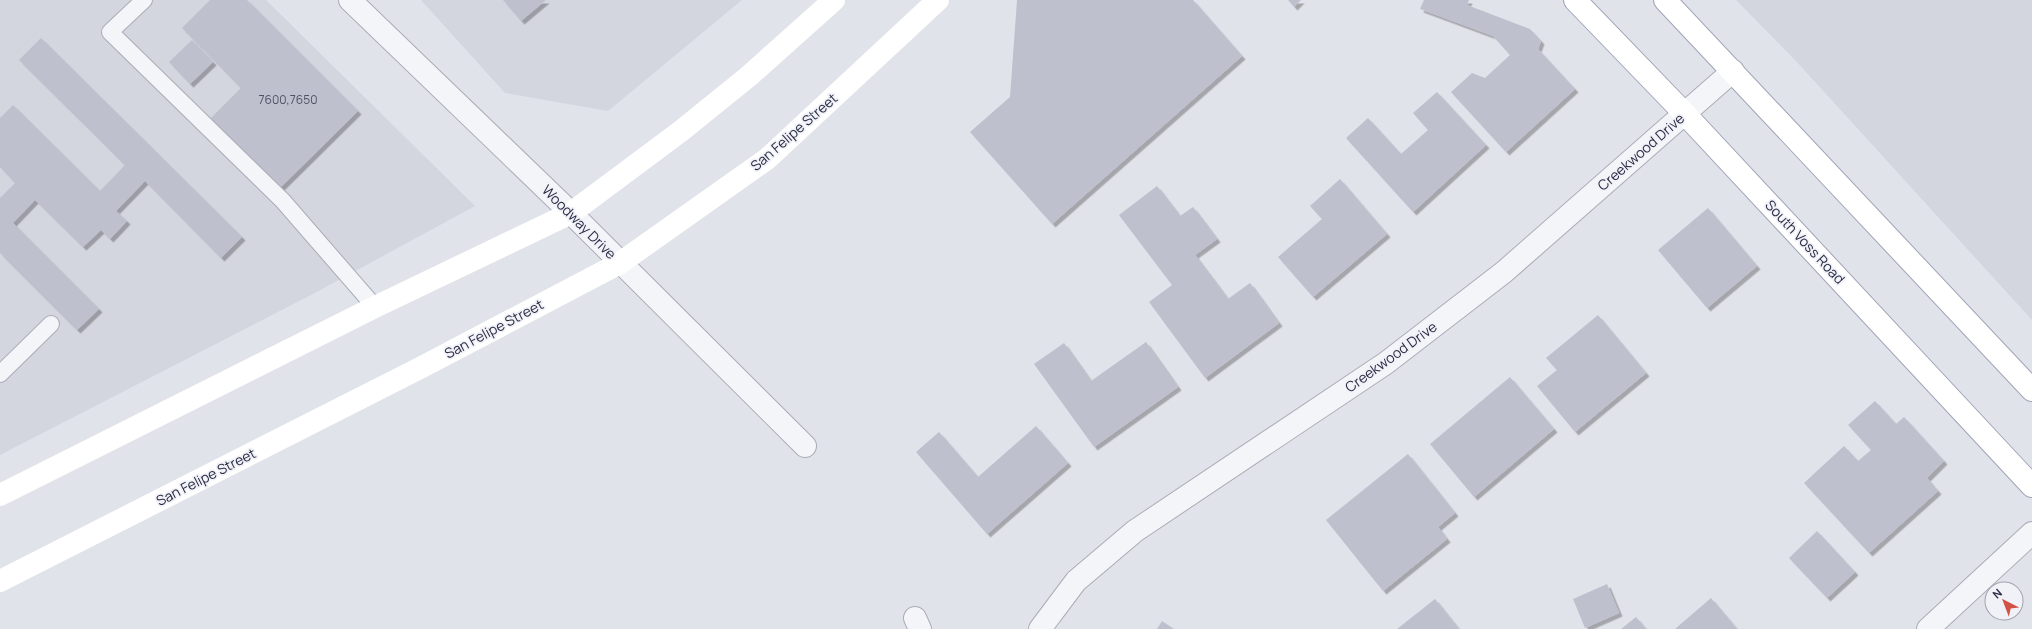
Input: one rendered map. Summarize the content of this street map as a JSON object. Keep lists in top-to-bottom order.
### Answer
{
  "streets": {
    "main road": ["San Felipe Street", "South Voss Road"],
    "street": ["Creekwood Drive", "Woodway Drive"]
  },
  "crossings": [
    ["San Felipe Street", "Woodway Drive"],
    ["Creekwood Drive", "South Voss Road"]
  ],
  "house_numbers": ["7600,7650"],
  "north": "top left"
}
